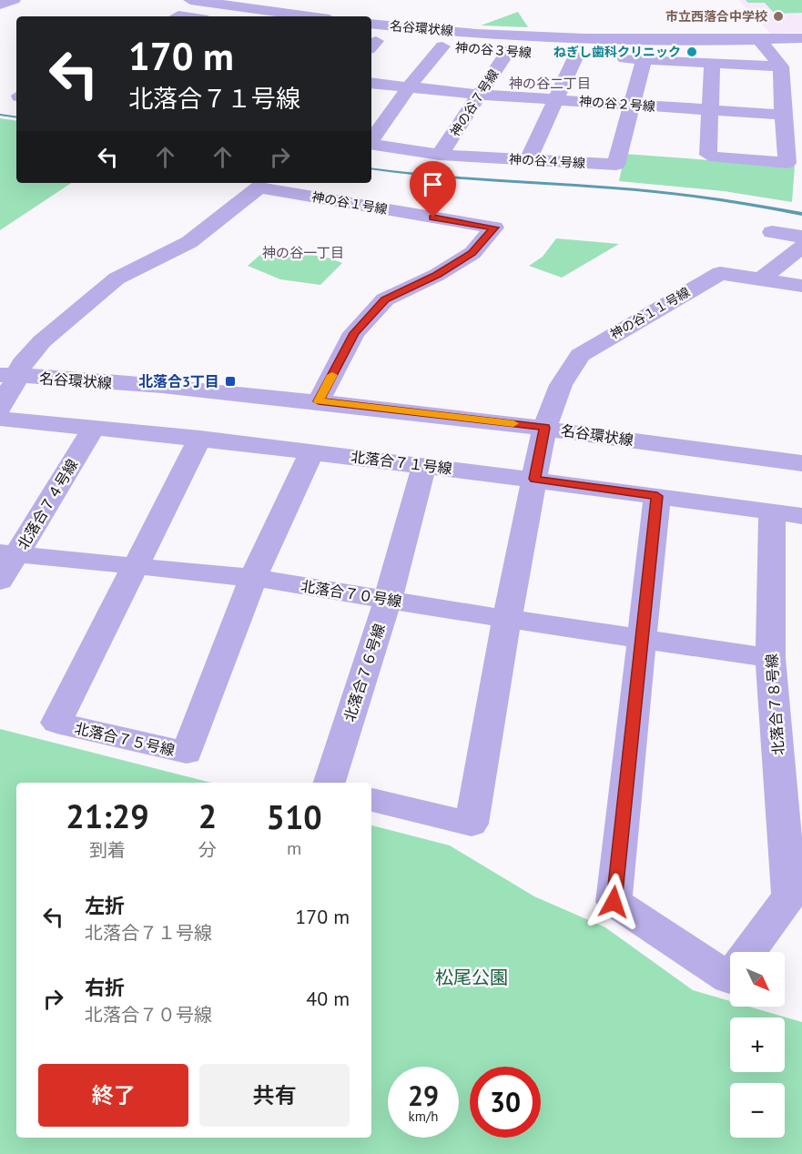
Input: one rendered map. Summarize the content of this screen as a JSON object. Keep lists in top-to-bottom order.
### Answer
{
  "streets": {
    "street": [
      "名谷環状線",
      "神の谷３号線",
      "神の谷７号線",
      "神の谷２号線",
      "神の谷４号線",
      "神の谷１号線",
      "神の谷１１号線",
      "北落合７１号線",
      "北落合７４号線",
      "北落合７０号線",
      "北落合７６号線",
      "北落合７８号線",
      "北落合７５号線"
    ]
  },
  "crossings": [
    ["名谷環状線", "神の谷１号線"],
    ["名谷環状線", "神の谷１１号線"],
    ["神の谷３号線", "神の谷７号線"],
    ["神の谷３号線", "神の谷４号線"],
    ["神の谷７号線", "神の谷２号線"],
    ["神の谷７号線", "神の谷４号線"],
    ["神の谷２号線", "神の谷４号線"],
    ["北落合７１号線", "北落合７４号線"],
    ["北落合７１号線", "北落合７６号線"],
    ["北落合７１号線", "北落合７８号線"],
    ["北落合７１号線", "北落合７５号線"],
    ["北落合７４号線", "北落合７０号線"],
    ["北落合７０号線", "北落合７６号線"],
    ["北落合７０号線", "北落合７８号線"],
    ["北落合７０号線", "北落合７５号線"]
  ],
  "districts": ["神の谷二丁目", "神の谷一丁目"],
  "parks": ["松尾公園"],
  "places": {
    "other": ["市立西落合中学校", "ねぎし歯科クリニック"],
    "transit": ["北落合3丁目"]
  },
  "north": "bottom right",
  "page": {
    "turn": ["170 m", "北落合７１号線"],
    "eta": [
      "21:29",
      "到着",
      "2",
      "分",
      "510",
      "m"
    ],
    "list": [
      {
        "name": "左折",
        "note": "北落合７１号線",
        "value": "170 m"
      },
      {
        "name": "右折",
        "note": "北落合７０号線",
        "value": "40 m"
      }
    ],
    "map_buttons": ["+", "−"],
    "buttons": ["終了", "共有"],
    "speed": "29 km/h",
    "limit": "30"
  }
}
